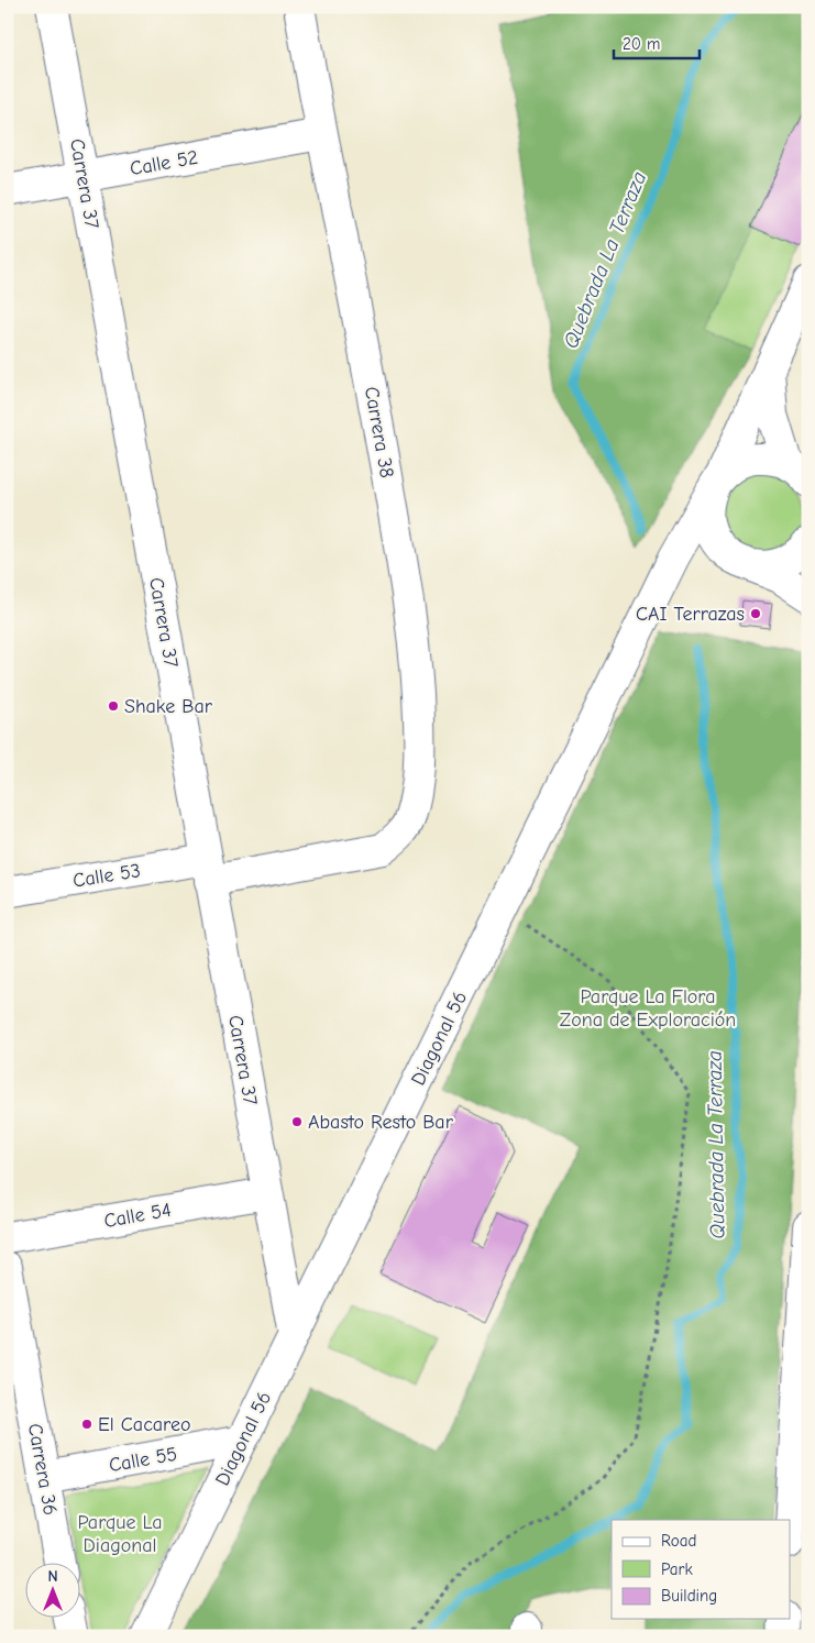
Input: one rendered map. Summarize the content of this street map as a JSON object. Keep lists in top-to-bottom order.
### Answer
{
  "streets": {
    "street": [
      "Calle 52",
      "Carrera 37",
      "Carrera 38",
      "Calle 53",
      "Diagonal 56",
      "Calle 54",
      "Calle 55",
      "Carrera 36"
    ]
  },
  "crossings": [
    ["Calle 52", "Carrera 37"],
    ["Calle 52", "Carrera 38"],
    ["Carrera 37", "Calle 53"],
    ["Carrera 37", "Diagonal 56"],
    ["Carrera 37", "Calle 54"],
    ["Carrera 38", "Calle 53"],
    ["Diagonal 56", "Calle 55"],
    ["Calle 55", "Carrera 36"]
  ],
  "water": ["Quebrada La Terraza"],
  "parks": ["Parque La Flora Zona de Exploración", "Parque La Diagonal"],
  "places": [
    "CAI Terrazas",
    "Shake Bar",
    "Abasto Resto Bar",
    "El Cacareo"
  ],
  "legend": ["Road", "Park", "Building"],
  "scale_bar": "20 m",
  "north": "top"
}
